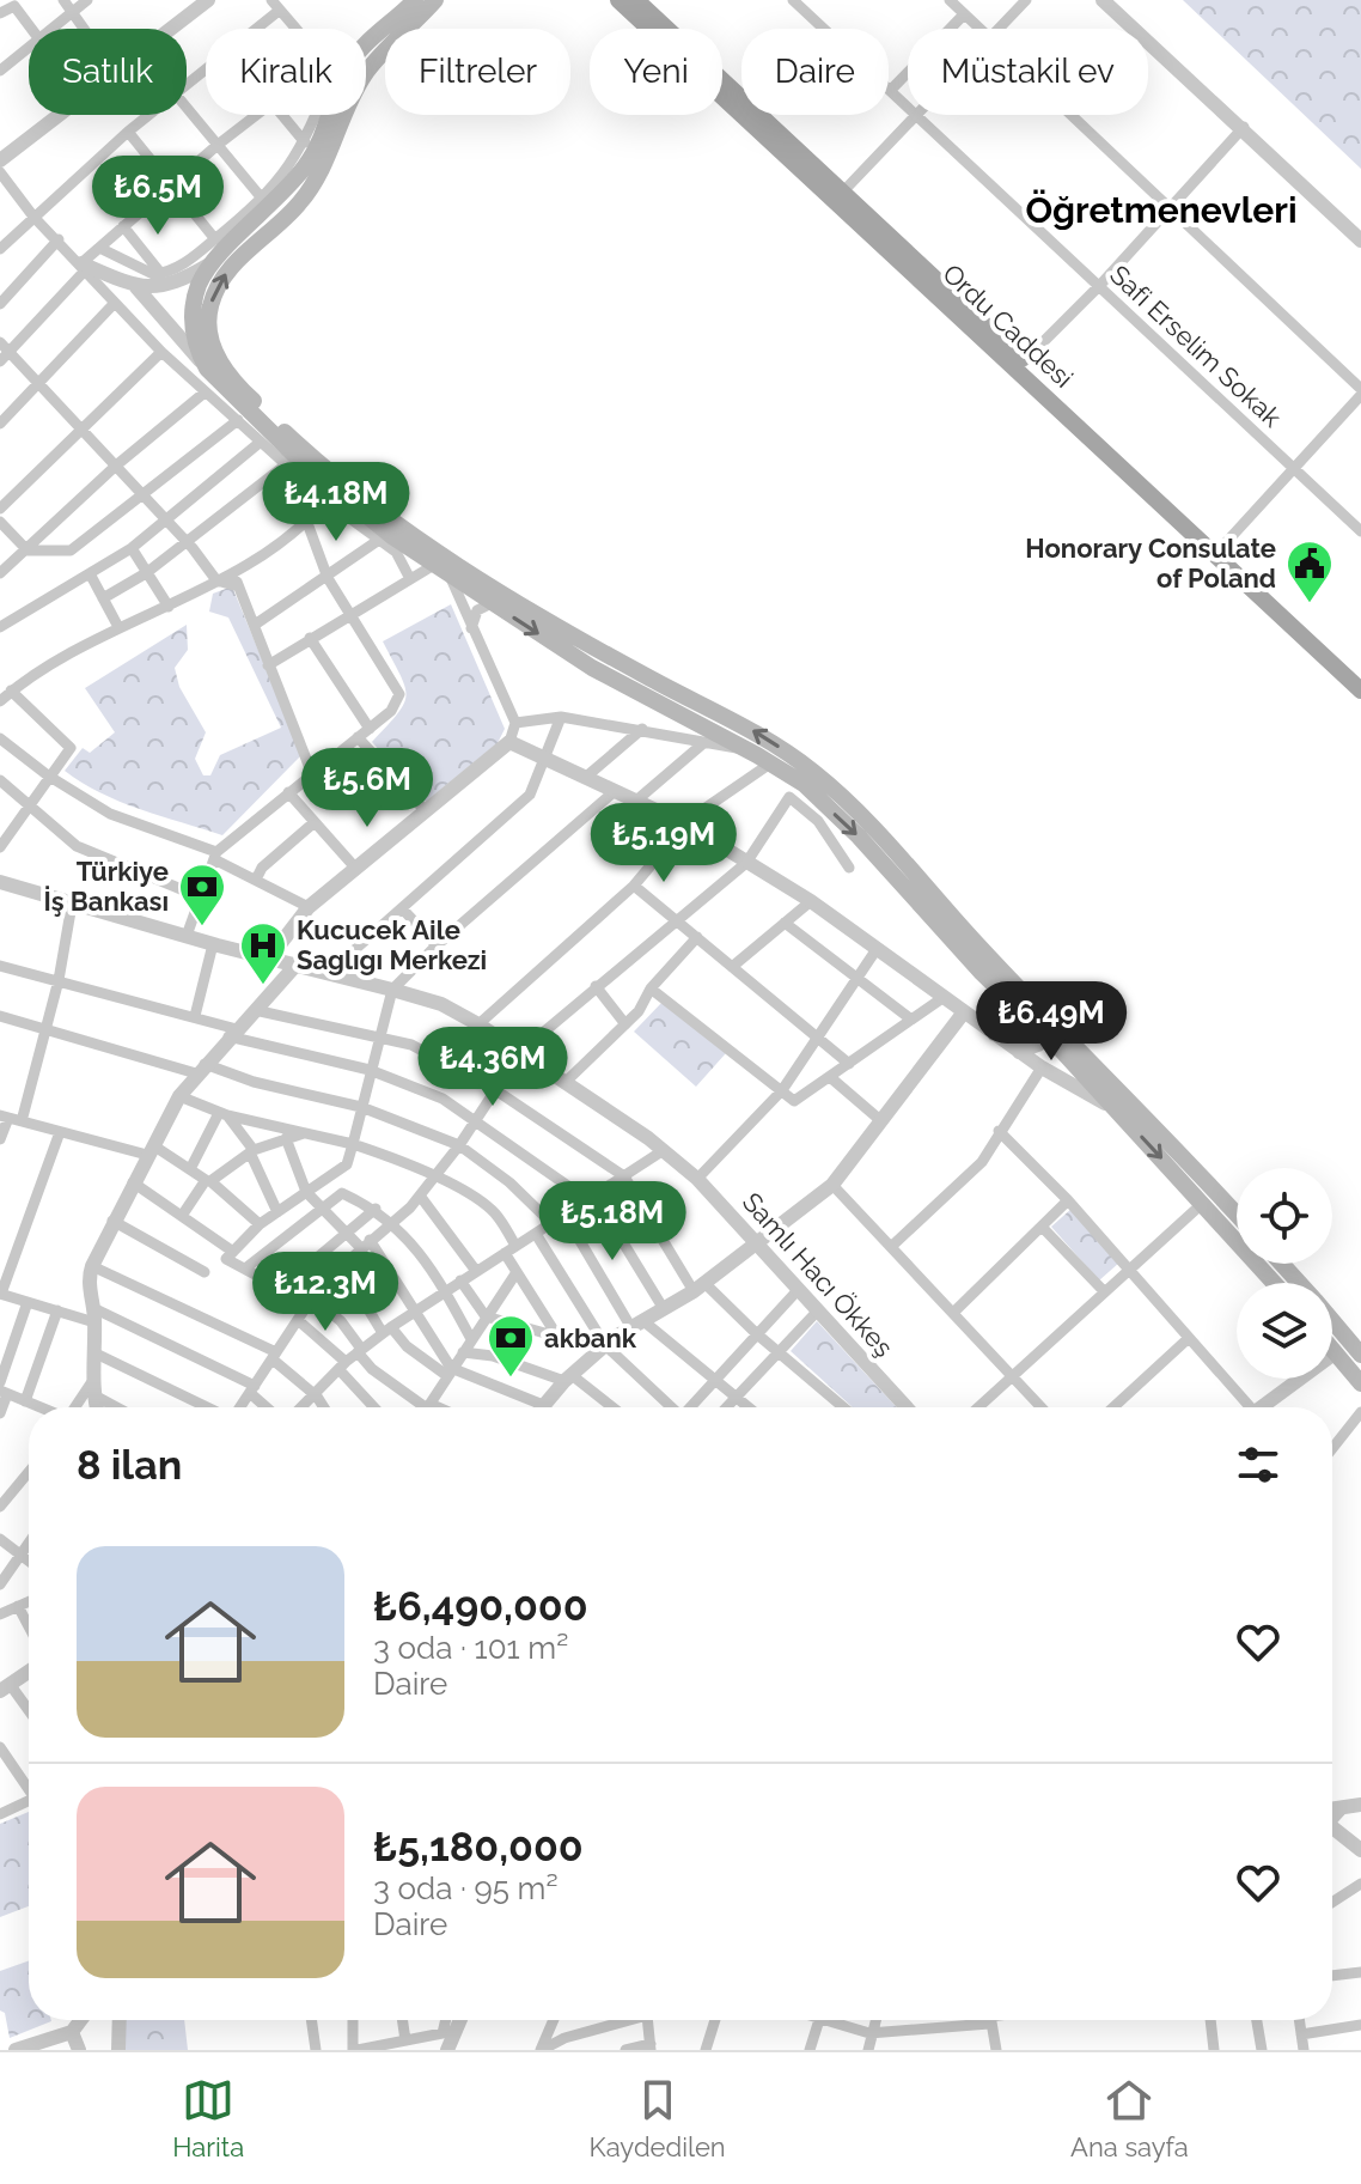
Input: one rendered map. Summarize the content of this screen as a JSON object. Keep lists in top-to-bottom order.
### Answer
{
  "streets": {
    "main road": ["Ordu Caddesi"],
    "street": ["Safi Erselim Sokak", "Samlı Hacı Ökkeş"]
  },
  "districts": ["Öğretmenevleri"],
  "places": {
    "public building": ["Honorary Consulate of Poland"],
    "bank": ["Türkiye İş Bankası", "akbank"],
    "hospital": ["Kucucek Aile Saglıgı Merkezi"]
  },
  "page": {
    "chip": [
      "Satılık",
      "Kiralık",
      "Filtreler",
      "Yeni",
      "Daire",
      "Müstakil ev"
    ],
    "price": [
      "₺6.5M",
      "₺4.18M",
      "₺5.6M",
      "₺5.19M",
      "₺6.49M",
      "₺4.36M",
      "₺5.18M",
      "₺12.3M"
    ],
    "heading": "8 ilan",
    "list": [
      {
        "name": "₺6,490,000",
        "note": "3 oda · 101 m² · Daire"
      },
      {
        "name": "₺5,180,000",
        "note": "3 oda · 95 m² · Daire"
      }
    ],
    "tabs": ["Harita", "Kaydedilen", "Ana sayfa"]
  }
}
